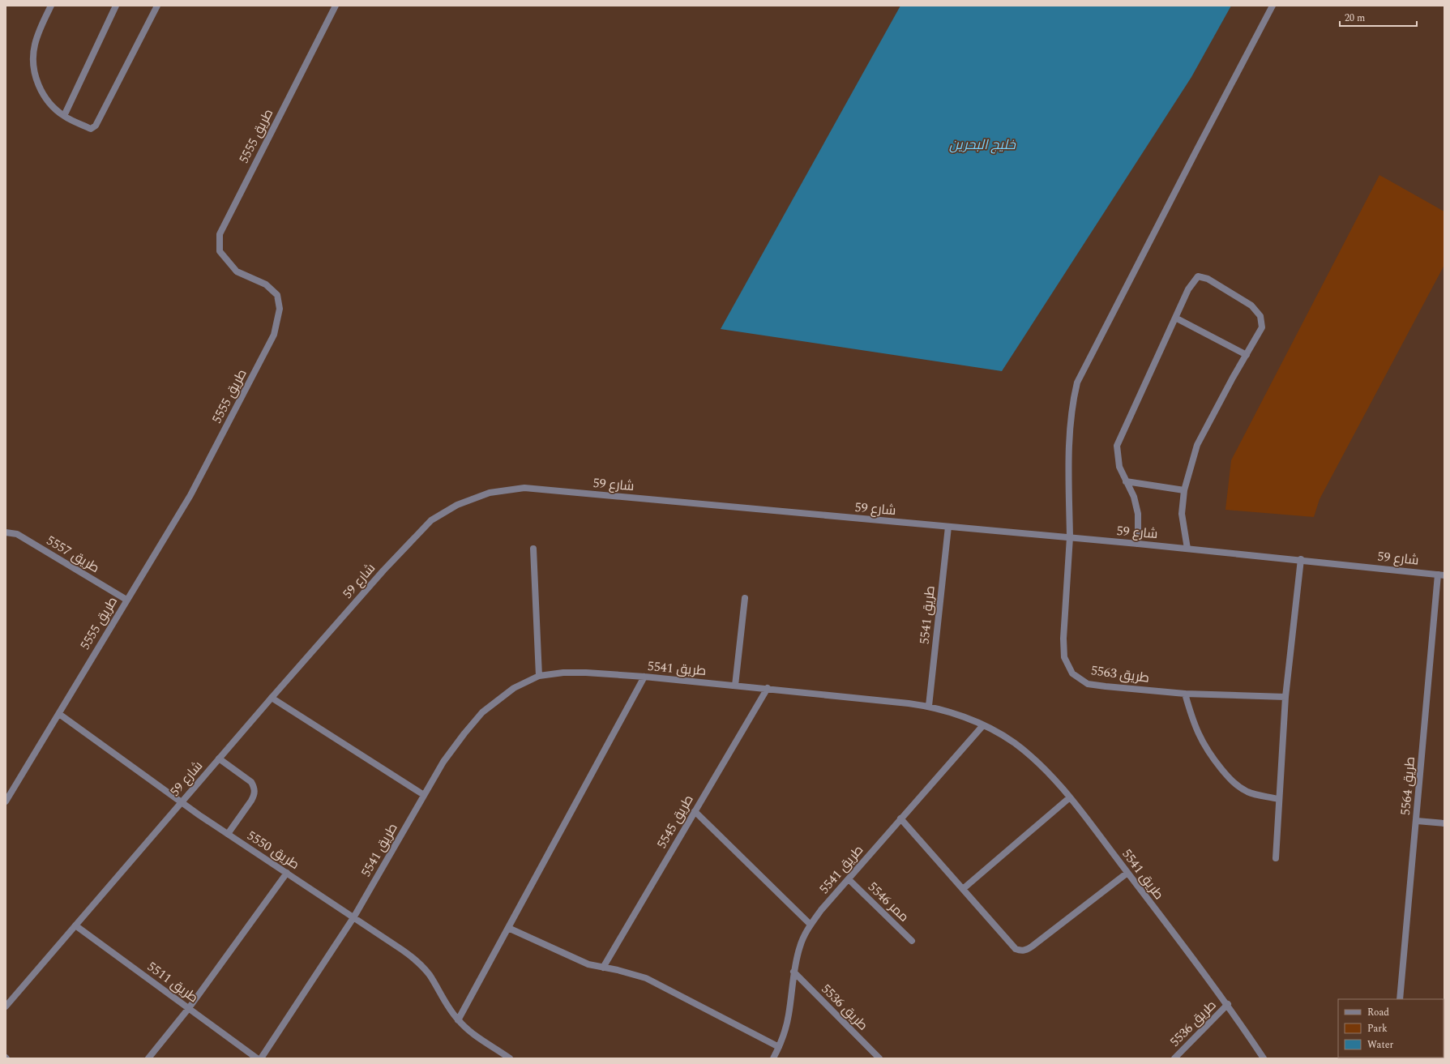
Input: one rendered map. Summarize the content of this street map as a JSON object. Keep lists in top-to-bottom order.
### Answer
{
  "streets": {
    "street": [
      "طريق 5555",
      "شارع 59",
      "طريق 5557",
      "طريق 5541",
      "طريق 5563",
      "طريق 5564",
      "طريق 5545",
      "طريق 5550",
      "ممر 5546",
      "طريق 5511",
      "طريق 5536"
    ]
  },
  "crossings": [
    ["طريق 5555", "طريق 5557"],
    ["طريق 5555", "طريق 5550"],
    ["شارع 59", "طريق 5541"],
    ["شارع 59", "طريق 5563"],
    ["شارع 59", "طريق 5564"],
    ["شارع 59", "طريق 5550"],
    ["شارع 59", "طريق 5511"],
    ["طريق 5541", "طريق 5545"],
    ["طريق 5541", "طريق 5550"],
    ["طريق 5541", "ممر 5546"],
    ["طريق 5541", "طريق 5536"]
  ],
  "water": ["خليج البحرين"],
  "legend": ["Road", "Park", "Water"],
  "scale_bar": "20 m"
}
